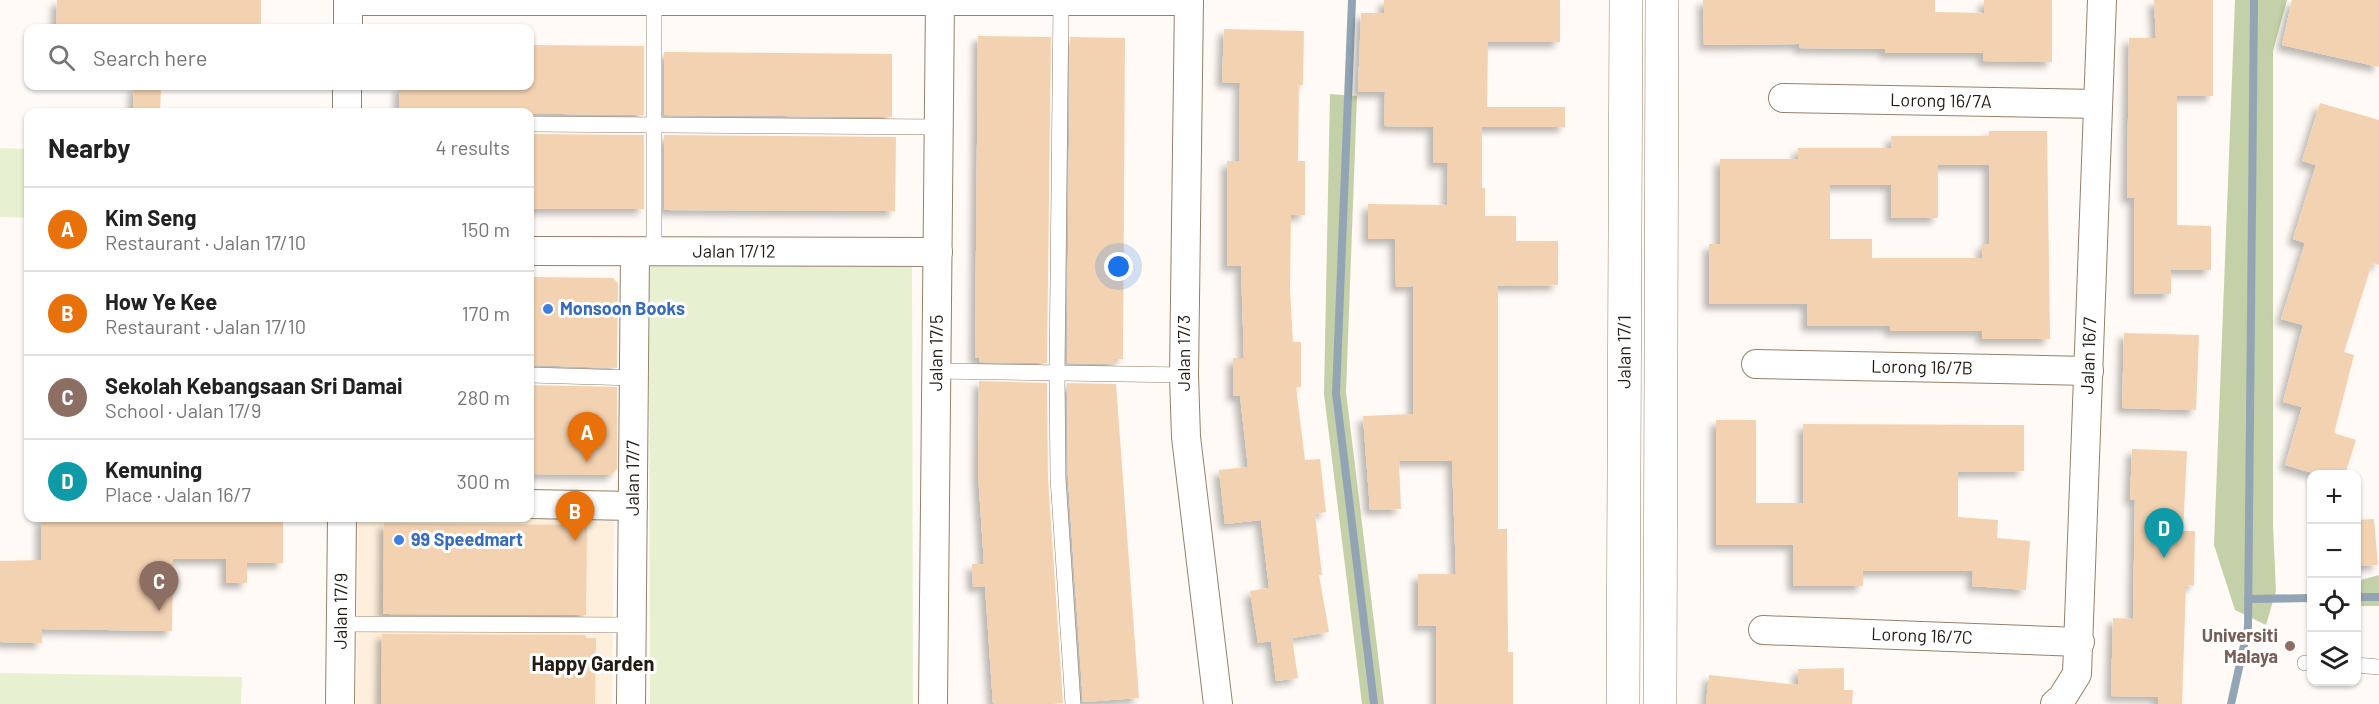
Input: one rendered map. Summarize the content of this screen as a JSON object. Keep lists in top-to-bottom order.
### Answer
{
  "streets": {
    "street": [
      "Lorong 16/7A",
      "Jalan 17/12",
      "Jalan 17/1",
      "Jalan 17/5",
      "Jalan 17/3",
      "Jalan 16/7",
      "Lorong 16/7B",
      "Jalan 17/7",
      "Jalan 17/9",
      "Lorong 16/7C"
    ]
  },
  "crossings": [
    ["Lorong 16/7A", "Jalan 16/7"],
    ["Jalan 17/12", "Jalan 17/5"],
    ["Jalan 17/12", "Jalan 17/7"],
    ["Jalan 16/7", "Lorong 16/7B"],
    ["Jalan 16/7", "Lorong 16/7C"]
  ],
  "districts": ["Happy Garden"],
  "places": ["Monsoon Books", "99 Speedmart", "Universiti Malaya"],
  "page": {
    "search": "Search here",
    "heading": ["Nearby", "4 results"],
    "list": [
      {
        "mark": "A",
        "name": "Kim Seng",
        "note": "Restaurant · Jalan 17/10",
        "value": "150 m"
      },
      {
        "mark": "B",
        "name": "How Ye Kee",
        "note": "Restaurant · Jalan 17/10",
        "value": "170 m"
      },
      {
        "mark": "C",
        "name": "Sekolah Kebangsaan Sri Damai",
        "note": "School · Jalan 17/9",
        "value": "280 m"
      },
      {
        "mark": "D",
        "name": "Kemuning",
        "note": "Place · Jalan 16/7",
        "value": "300 m"
      }
    ],
    "pins": [
      "A",
      "B",
      "D",
      "C"
    ],
    "map_buttons": ["+", "−"]
  }
}
